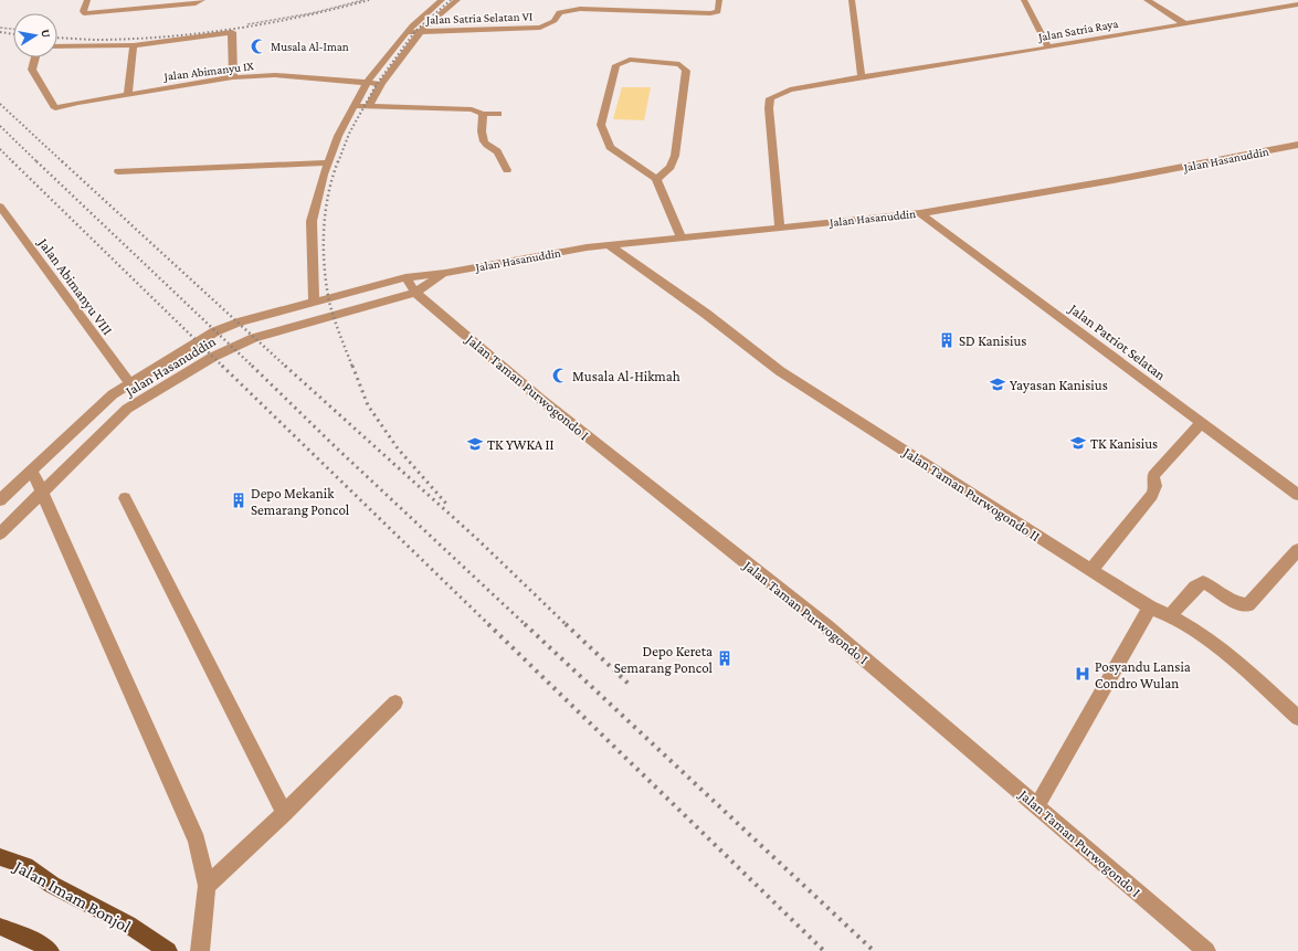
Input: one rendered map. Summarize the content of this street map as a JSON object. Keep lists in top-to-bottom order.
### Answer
{
  "streets": {
    "main road": ["Jalan Imam Bonjol"],
    "street": [
      "Jalan Satria Selatan VI",
      "Jalan Satria Raya",
      "Jalan Abimanyu IX",
      "Jalan Hasanuddin",
      "Jalan Abimanyu VIII",
      "Jalan Patriot Selatan",
      "Jalan Taman Purwogondo I",
      "Jalan Taman Purwogondo II"
    ]
  },
  "crossings": [
    ["Jalan Satria Raya", "Jalan Hasanuddin"],
    ["Jalan Hasanuddin", "Jalan Abimanyu VIII"],
    ["Jalan Hasanuddin", "Jalan Patriot Selatan"],
    ["Jalan Hasanuddin", "Jalan Taman Purwogondo I"],
    ["Jalan Hasanuddin", "Jalan Taman Purwogondo II"]
  ],
  "places": {
    "mosque": ["Musala Al-Iman", "Musala Al-Hikmah"],
    "building": ["SD Kanisius", "Depo Mekanik Semarang Poncol", "Depo Kereta Semarang Poncol"],
    "school or university": ["Yayasan Kanisius", "TK Kanisius", "TK YWKA II"],
    "hospital": ["Posyandu Lansia Condro Wulan"]
  },
  "north": "right"
}
